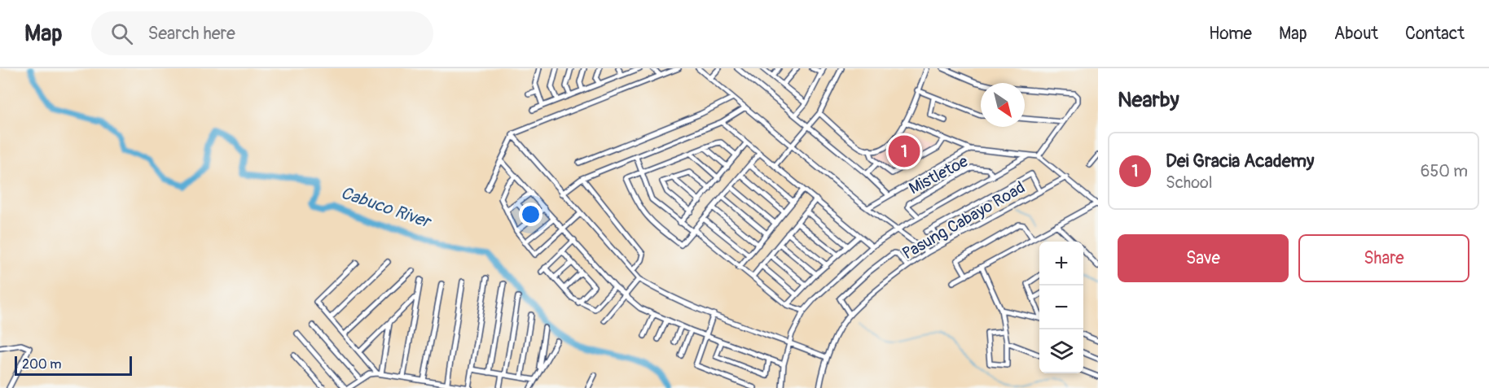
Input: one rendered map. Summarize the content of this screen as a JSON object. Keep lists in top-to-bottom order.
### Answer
{
  "streets": {
    "street": ["Mistletoe", "Pasung Cabayo Road"]
  },
  "water": ["Cabuco River"],
  "scale_bar": "200 m",
  "north": "bottom right",
  "page": {
    "header": "Map",
    "search": "Search here",
    "nav": [
      "Home",
      "Map",
      "About",
      "Contact"
    ],
    "heading": "Nearby",
    "list": [
      {
        "mark": "1",
        "name": "Dei Gracia Academy",
        "note": "School",
        "value": "650 m"
      }
    ],
    "pins": "1",
    "buttons": ["Save", "Share"],
    "map_buttons": ["+", "−"],
    "scale": "200 m"
  }
}
